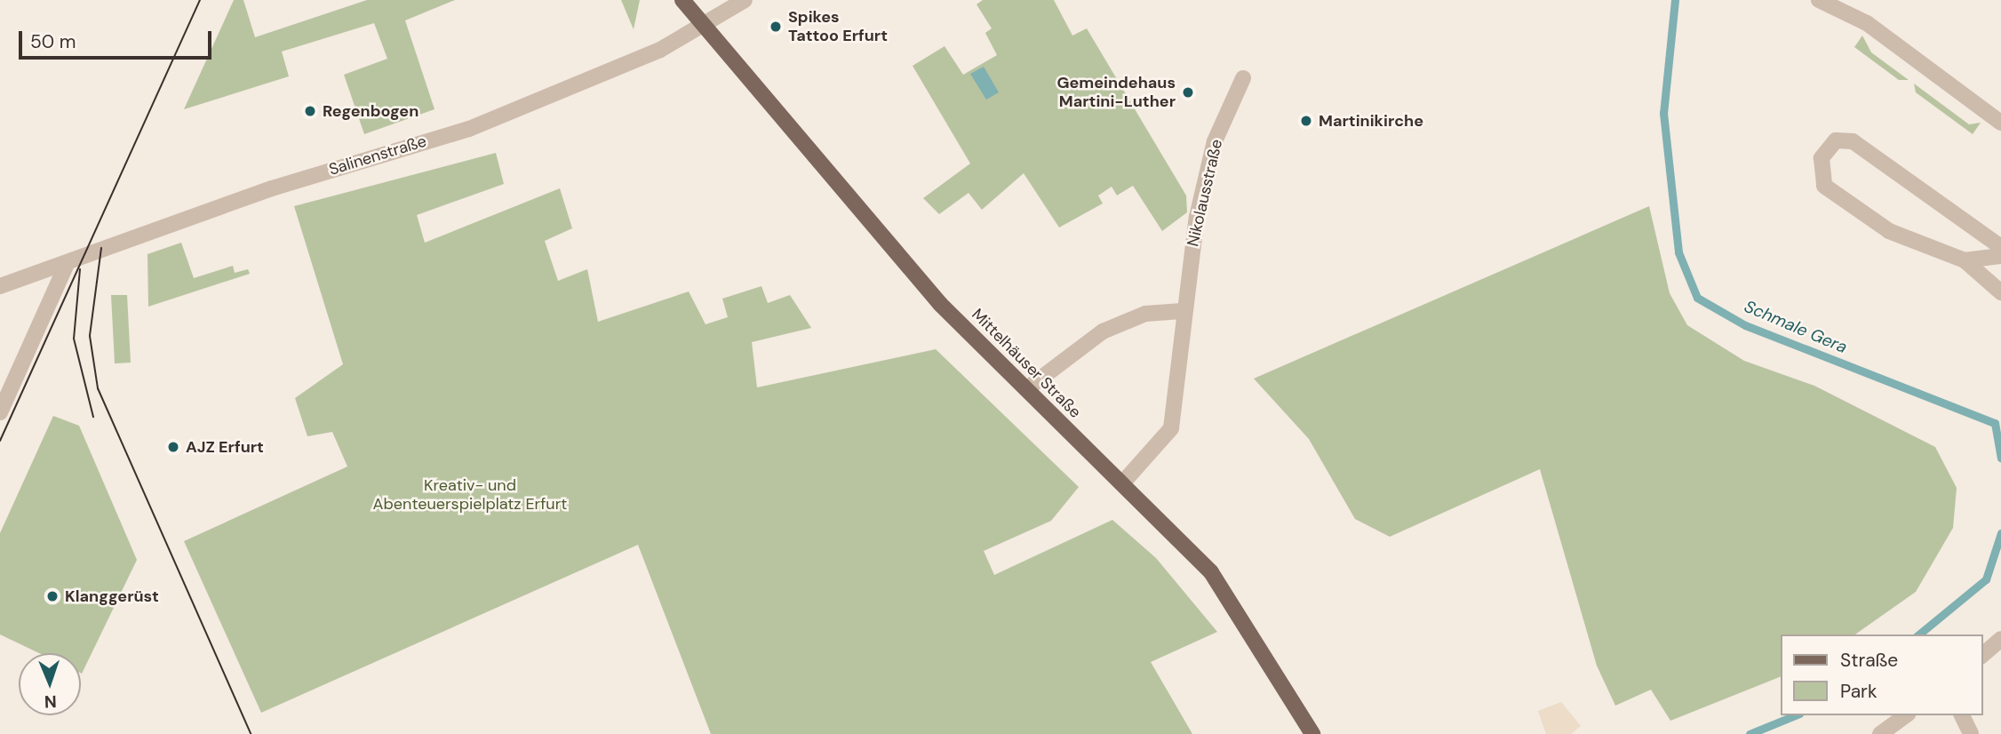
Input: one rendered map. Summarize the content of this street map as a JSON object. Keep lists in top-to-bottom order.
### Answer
{
  "streets": {
    "main road": ["Mittelhäuser Straße"],
    "street": ["Salinenstraße", "Nikolausstraße"]
  },
  "crossings": [
    ["Salinenstraße", "Mittelhäuser Straße"],
    ["Nikolausstraße", "Mittelhäuser Straße"]
  ],
  "water": ["Schmale Gera"],
  "parks": ["Kreativ- und Abenteuerspielplatz Erfurt"],
  "places": [
    "Spikes Tattoo Erfurt",
    "Gemeindehaus Martini-Luther",
    "Regenbogen",
    "Martinikirche",
    "AJZ Erfurt",
    "Klanggerüst"
  ],
  "legend": ["Straße", "Park"],
  "scale_bar": "50 m",
  "north": "bottom"
}
